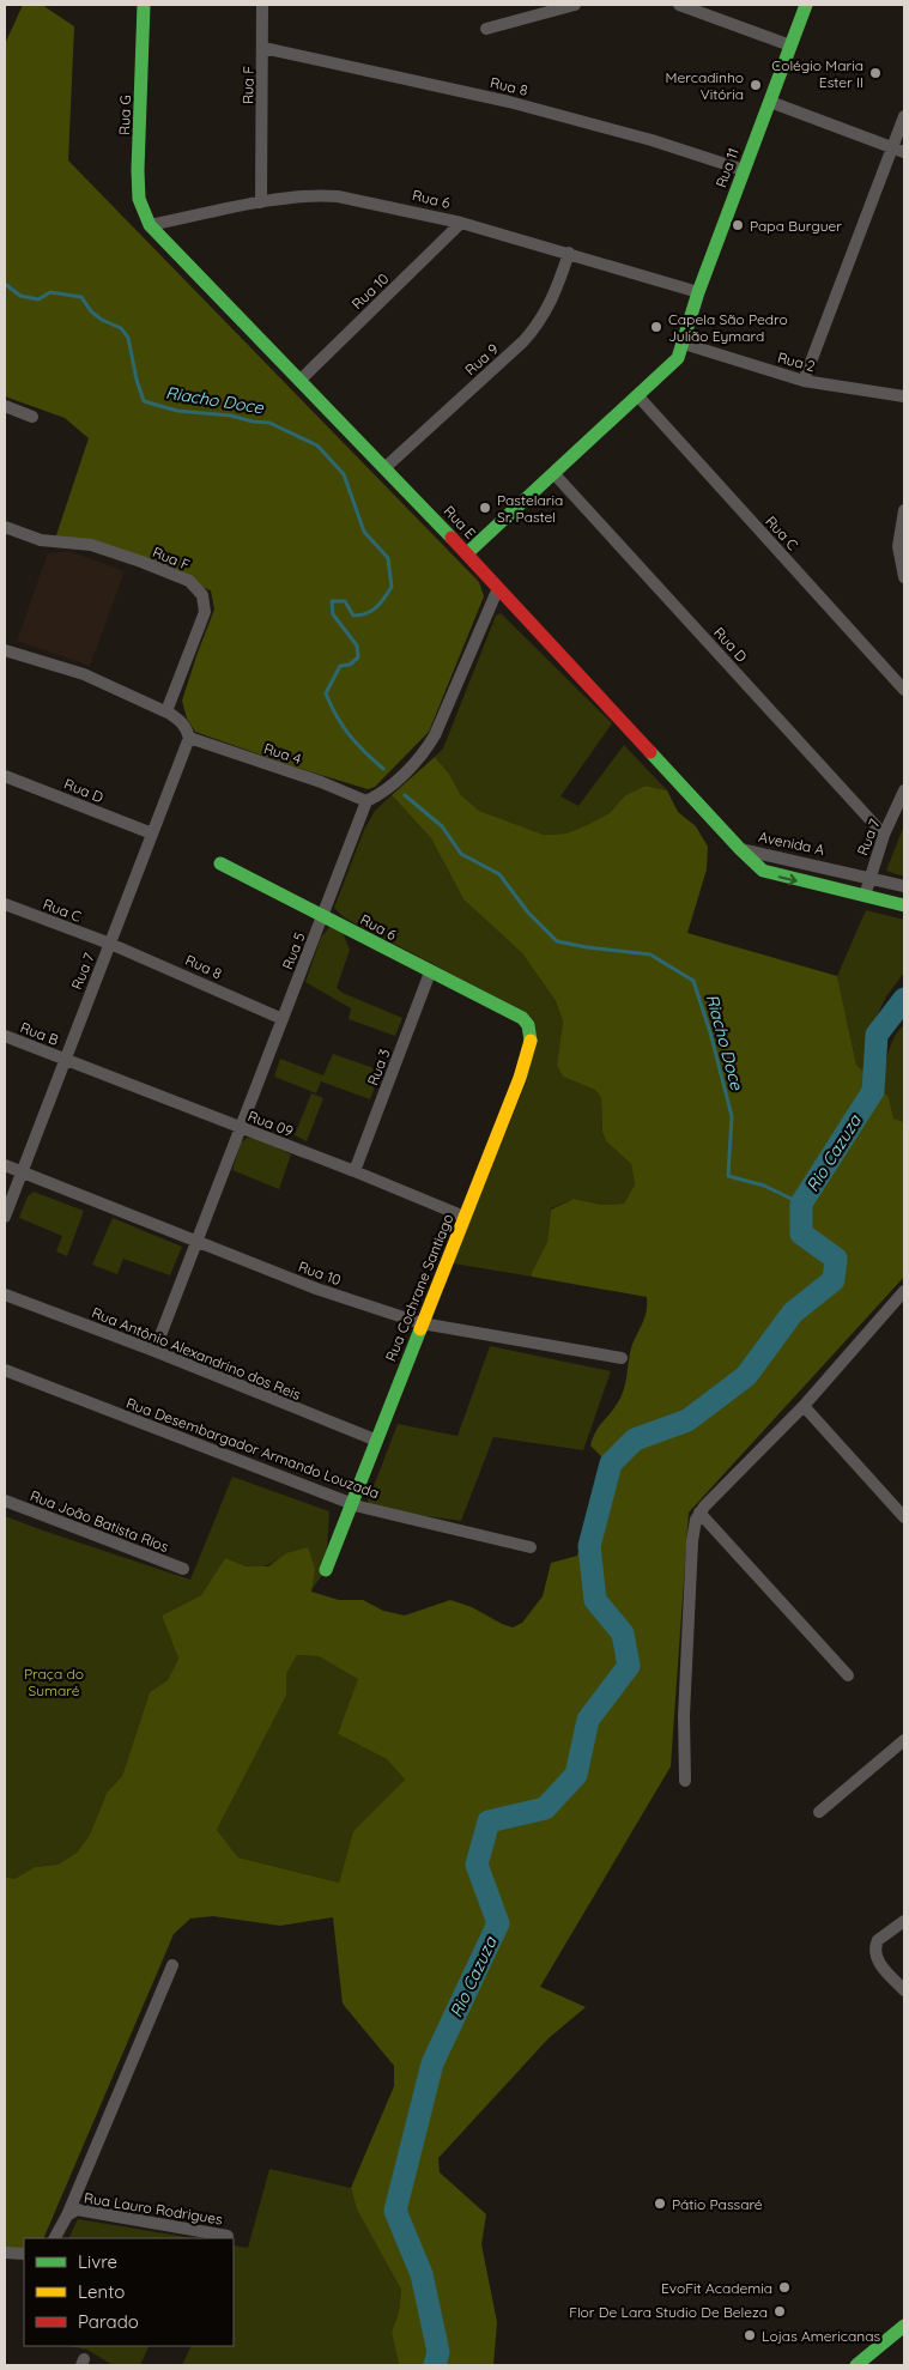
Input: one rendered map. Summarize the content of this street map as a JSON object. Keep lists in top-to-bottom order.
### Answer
{
  "streets": {
    "street": [
      "Rua F",
      "Rua 8",
      "Rua G",
      "Rua 11",
      "Rua 6",
      "Rua 10",
      "Rua 9",
      "Rua 2",
      "Rua E",
      "Rua C",
      "Rua D",
      "Rua 4",
      "Rua 7",
      "Avenida A",
      "Rua 5",
      "Rua B",
      "Rua 3",
      "Rua 09",
      "Rua Cochrane Santiago",
      "Rua Antônio Alexandrino dos Reis",
      "Rua Desembargador Armando Louzada",
      "Rua João Batista Rios",
      "Rua Lauro Rodrigues"
    ]
  },
  "crossings": [
    ["Rua F", "Rua 8"],
    ["Rua F", "Rua 6"],
    ["Rua 8", "Rua 11"],
    ["Rua 8", "Rua C"],
    ["Rua 8", "Rua 7"],
    ["Rua 8", "Rua 5"],
    ["Rua G", "Rua 6"],
    ["Rua G", "Rua E"],
    ["Rua 11", "Rua 6"],
    ["Rua 11", "Rua 2"],
    ["Rua 6", "Rua 10"],
    ["Rua 6", "Rua 9"],
    ["Rua 6", "Rua E"],
    ["Rua 6", "Rua 5"],
    ["Rua 6", "Rua 3"],
    ["Rua 6", "Rua Cochrane Santiago"],
    ["Rua 10", "Rua E"],
    ["Rua 10", "Rua 7"],
    ["Rua 10", "Rua 5"],
    ["Rua 10", "Rua Cochrane Santiago"],
    ["Rua 9", "Rua E"],
    ["Rua E", "Avenida A"],
    ["Rua C", "Rua 7"],
    ["Rua D", "Rua 7"],
    ["Rua 4", "Rua 7"],
    ["Rua 4", "Rua 5"],
    ["Rua 7", "Avenida A"],
    ["Rua 7", "Rua B"],
    ["Rua 7", "Rua 09"],
    ["Rua 5", "Rua 09"],
    ["Rua 5", "Rua Antônio Alexandrino dos Reis"],
    ["Rua B", "Rua 09"],
    ["Rua 3", "Rua 09"],
    ["Rua 09", "Rua Cochrane Santiago"],
    ["Rua Cochrane Santiago", "Rua Antônio Alexandrino dos Reis"],
    ["Rua Cochrane Santiago", "Rua Desembargador Armando Louzada"]
  ],
  "water": ["Riacho Doce", "Rio Cazuza"],
  "parks": ["Praça do Sumaré"],
  "places": [
    "Colégio Maria Ester II",
    "Mercadinho Vitória",
    "Papa Burguer",
    "Capela São Pedro Julião Eymard",
    "Pastelaria Sr. Pastel",
    "Pátio Passaré",
    "EvoFit Academia",
    "Flor De Lara Studio De Beleza",
    "Lojas Americanas"
  ],
  "legend": ["Livre", "Lento", "Parado"]
}
